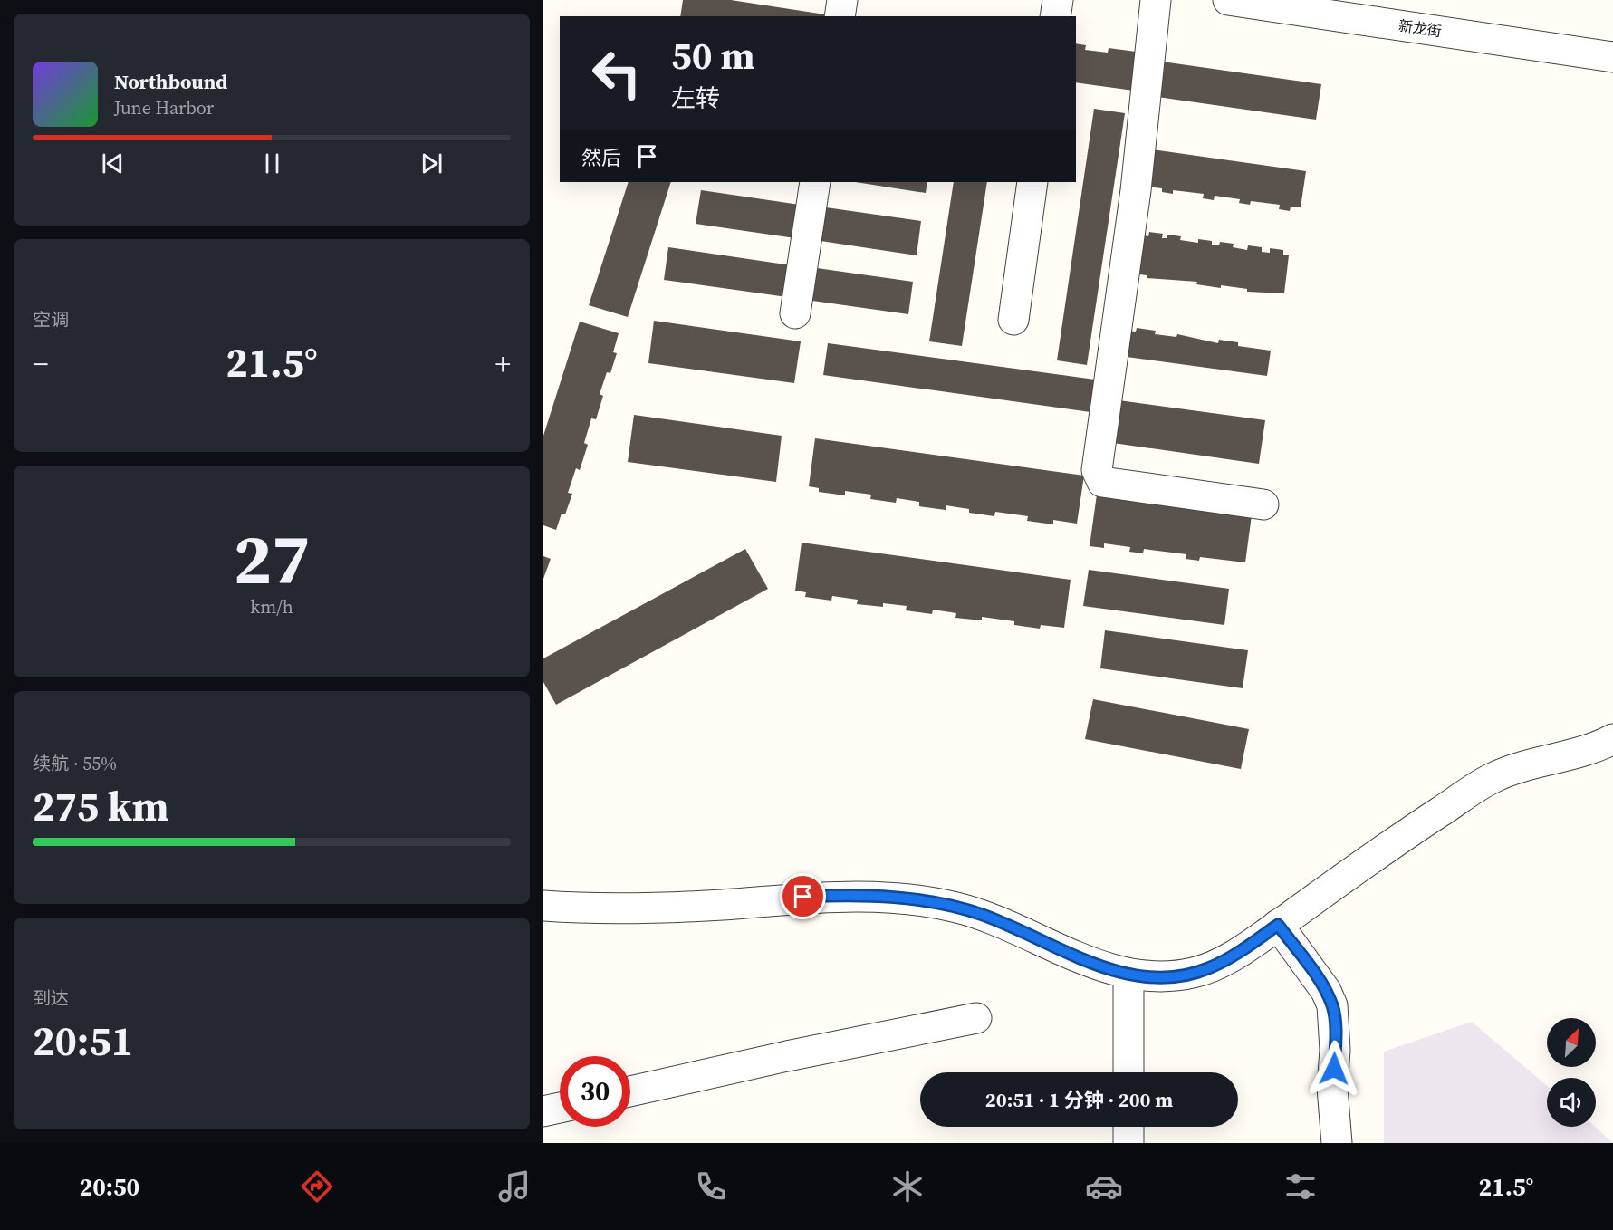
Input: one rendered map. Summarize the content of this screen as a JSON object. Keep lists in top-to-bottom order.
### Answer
{
  "streets": {
    "street": ["新龙街"]
  },
  "north": "top right",
  "page": {
    "turn": ["50 m", "左转"],
    "song": ["Northbound", "June Harbor"],
    "then": "然后",
    "tile": [
      "空调",
      ["27", "km/h"],
      ["续航 · 55%", "275 km"],
      ["到达", "20:51"]
    ],
    "heat": ["−", "21.5°", "+"],
    "limit": "30",
    "trip": "20:51 · 1 分钟 · 200 m",
    "tabs": ["20:50", "21.5°"]
  }
}
